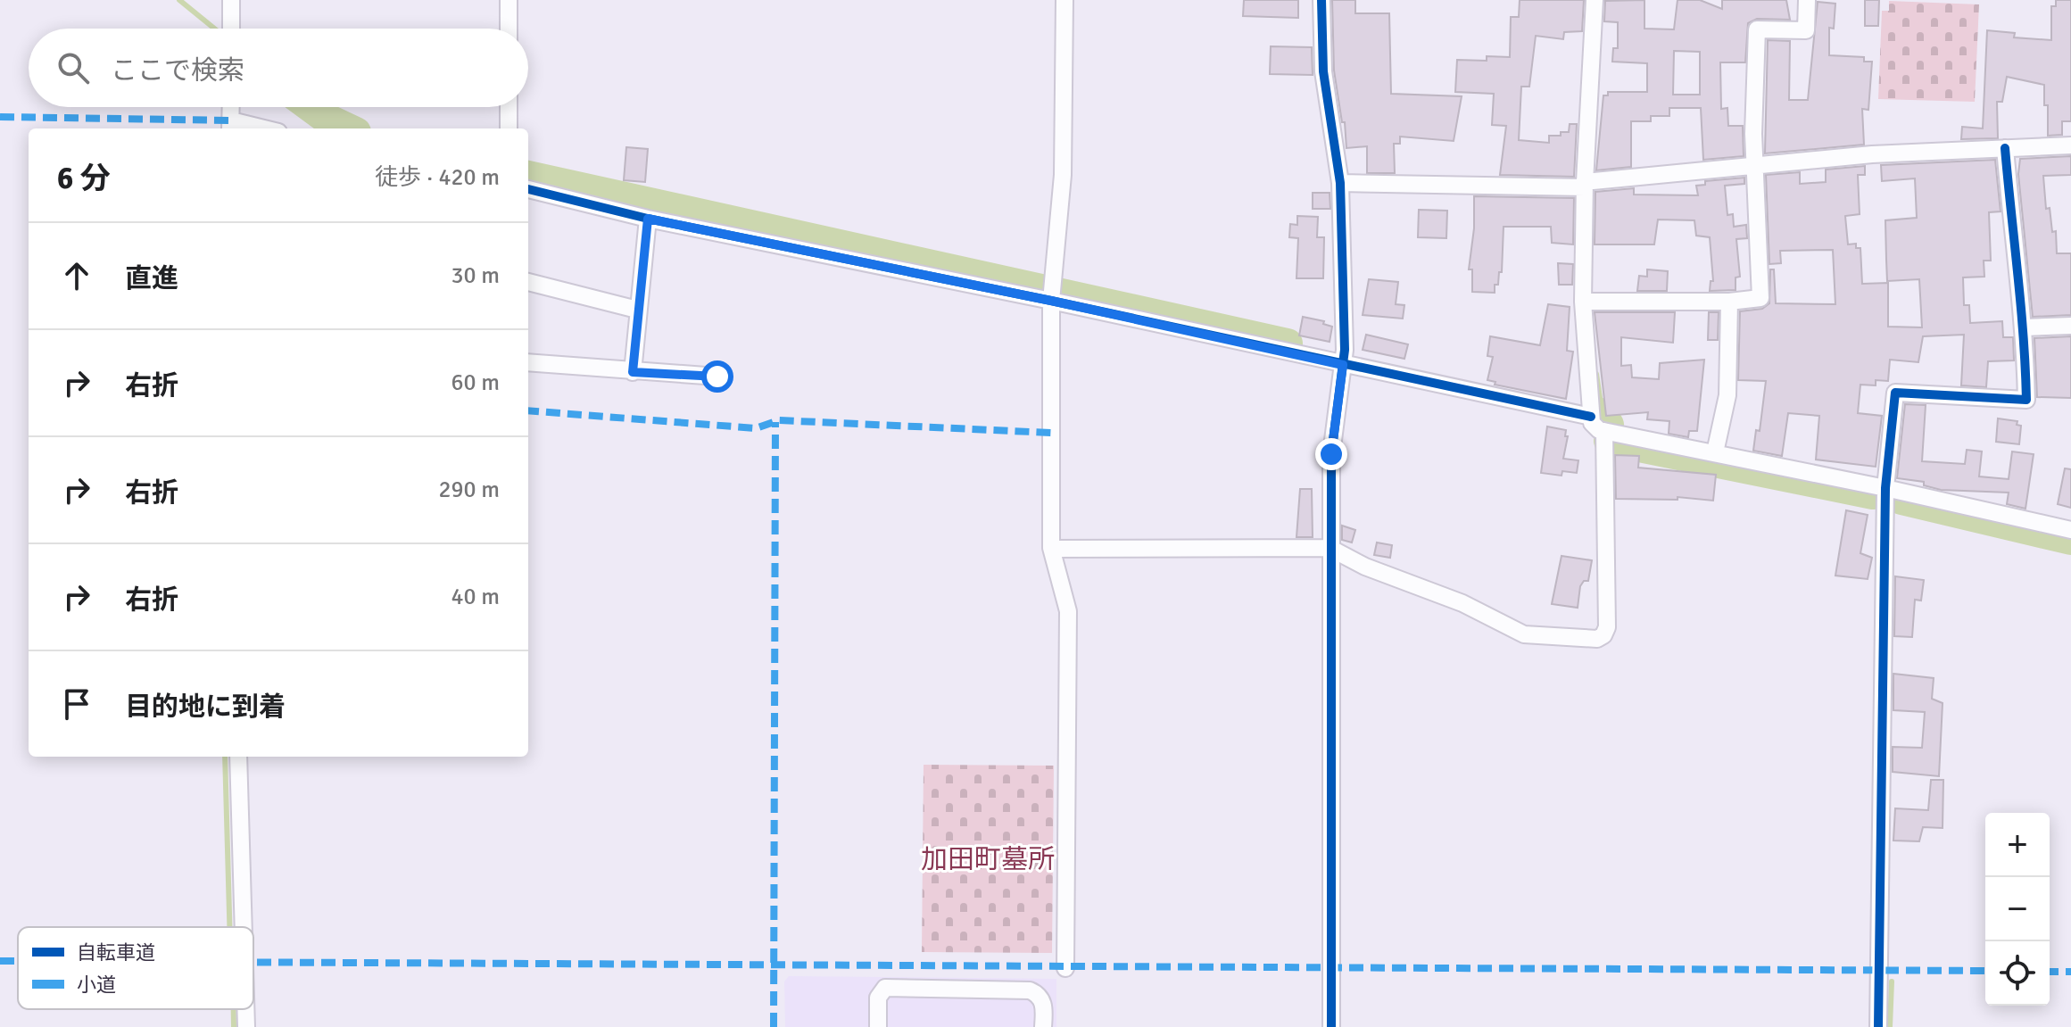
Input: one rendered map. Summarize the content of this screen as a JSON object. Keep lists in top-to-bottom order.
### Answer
{
  "parks": ["加田町墓所"],
  "legend": ["自転車道", "小道"],
  "page": {
    "search": "ここで検索",
    "heading": ["6 分", "徒歩 · 420 m"],
    "list": [
      ["直進", "30 m"],
      ["右折", "60 m"],
      ["右折", "290 m"],
      ["右折", "40 m"],
      "目的地に到着"
    ],
    "map_buttons": ["+", "−"]
  }
}
